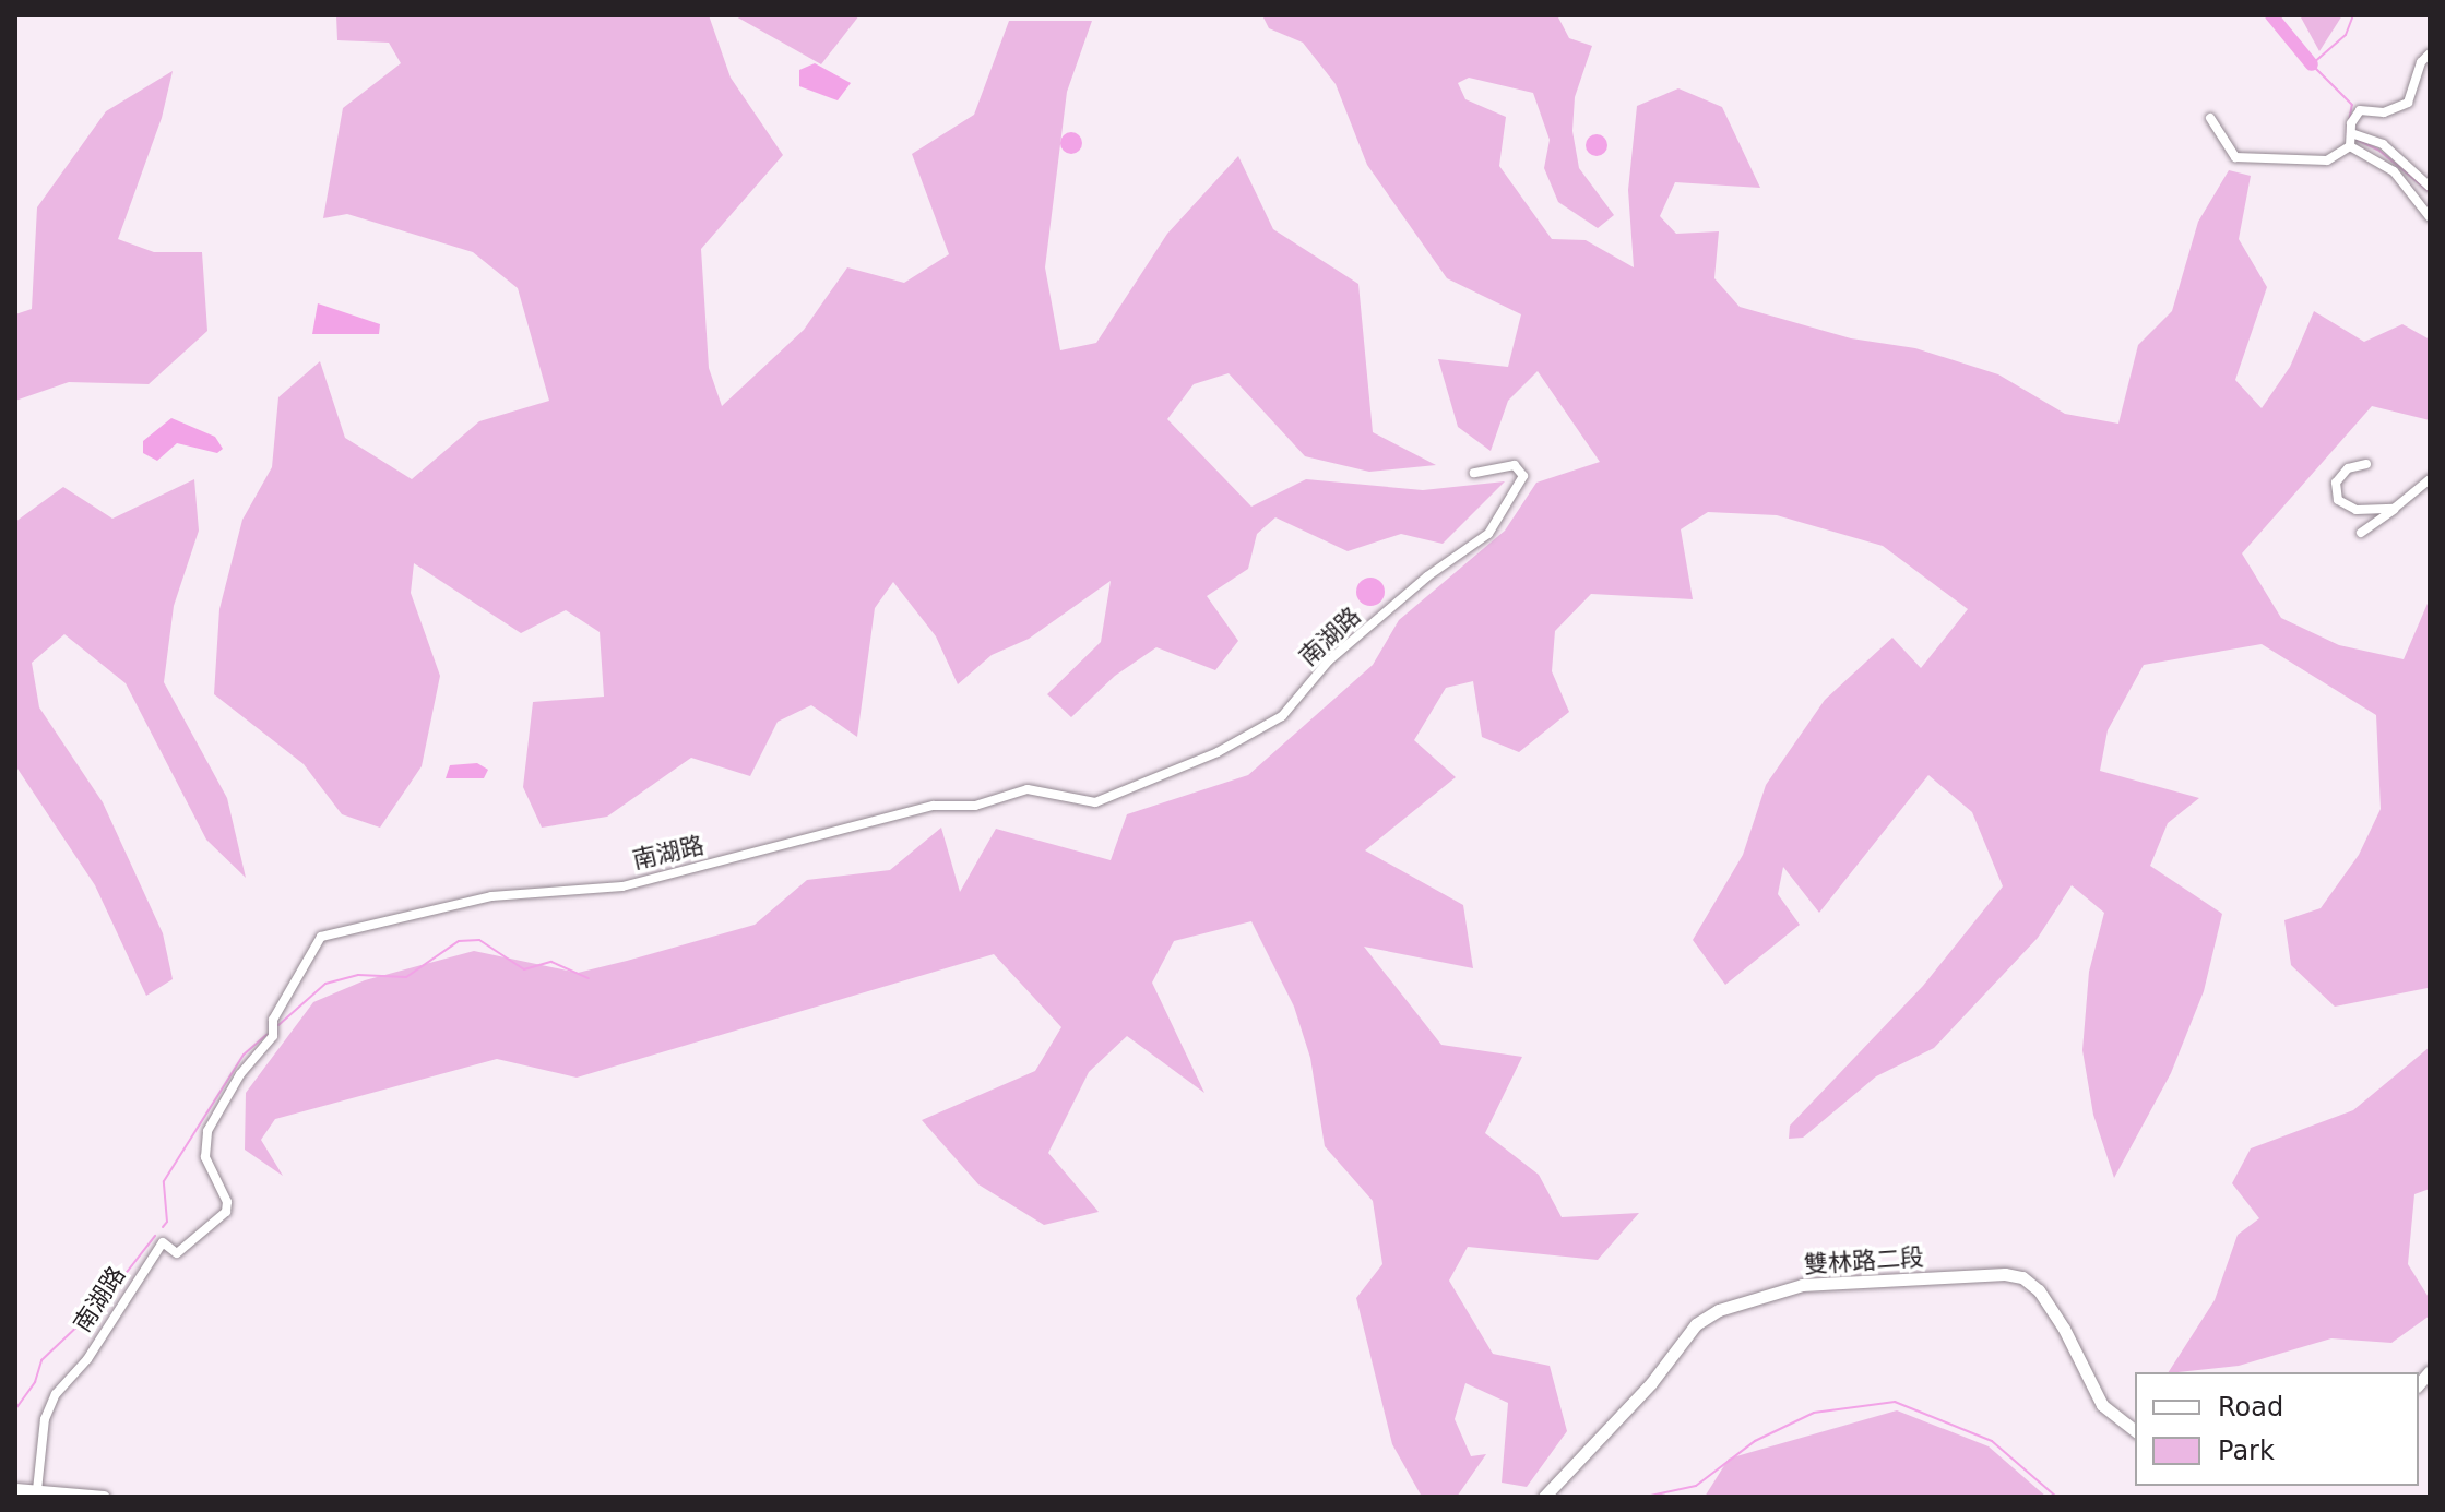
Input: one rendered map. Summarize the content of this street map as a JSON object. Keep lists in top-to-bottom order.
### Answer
{
  "streets": {
    "street": ["南湖路", "雙林路二段"]
  },
  "legend": ["Road", "Park"]
}
